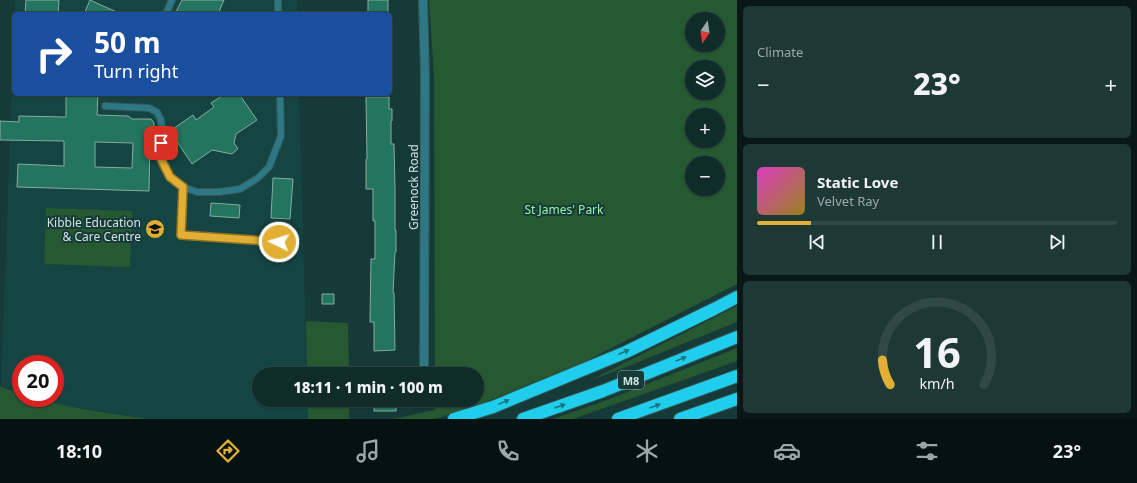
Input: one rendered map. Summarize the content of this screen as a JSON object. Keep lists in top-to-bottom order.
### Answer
{
  "streets": {
    "highway": ["M8"],
    "street": ["Greenock Road"]
  },
  "parks": ["St James' Park"],
  "places": {
    "school or university": ["Kibble Education & Care Centre"]
  },
  "north": "bottom",
  "page": {
    "tile": "Climate",
    "map_buttons": ["+", "−"],
    "turn": ["50 m", "Turn right"],
    "heat": ["−", "23°", "+"],
    "song": ["Static Love", "Velvet Ray"],
    "limit": "20",
    "trip": "18:11 · 1 min · 100 m",
    "tabs": ["18:10", "23°"],
    "gauge": ["16", "km/h"]
  }
}
